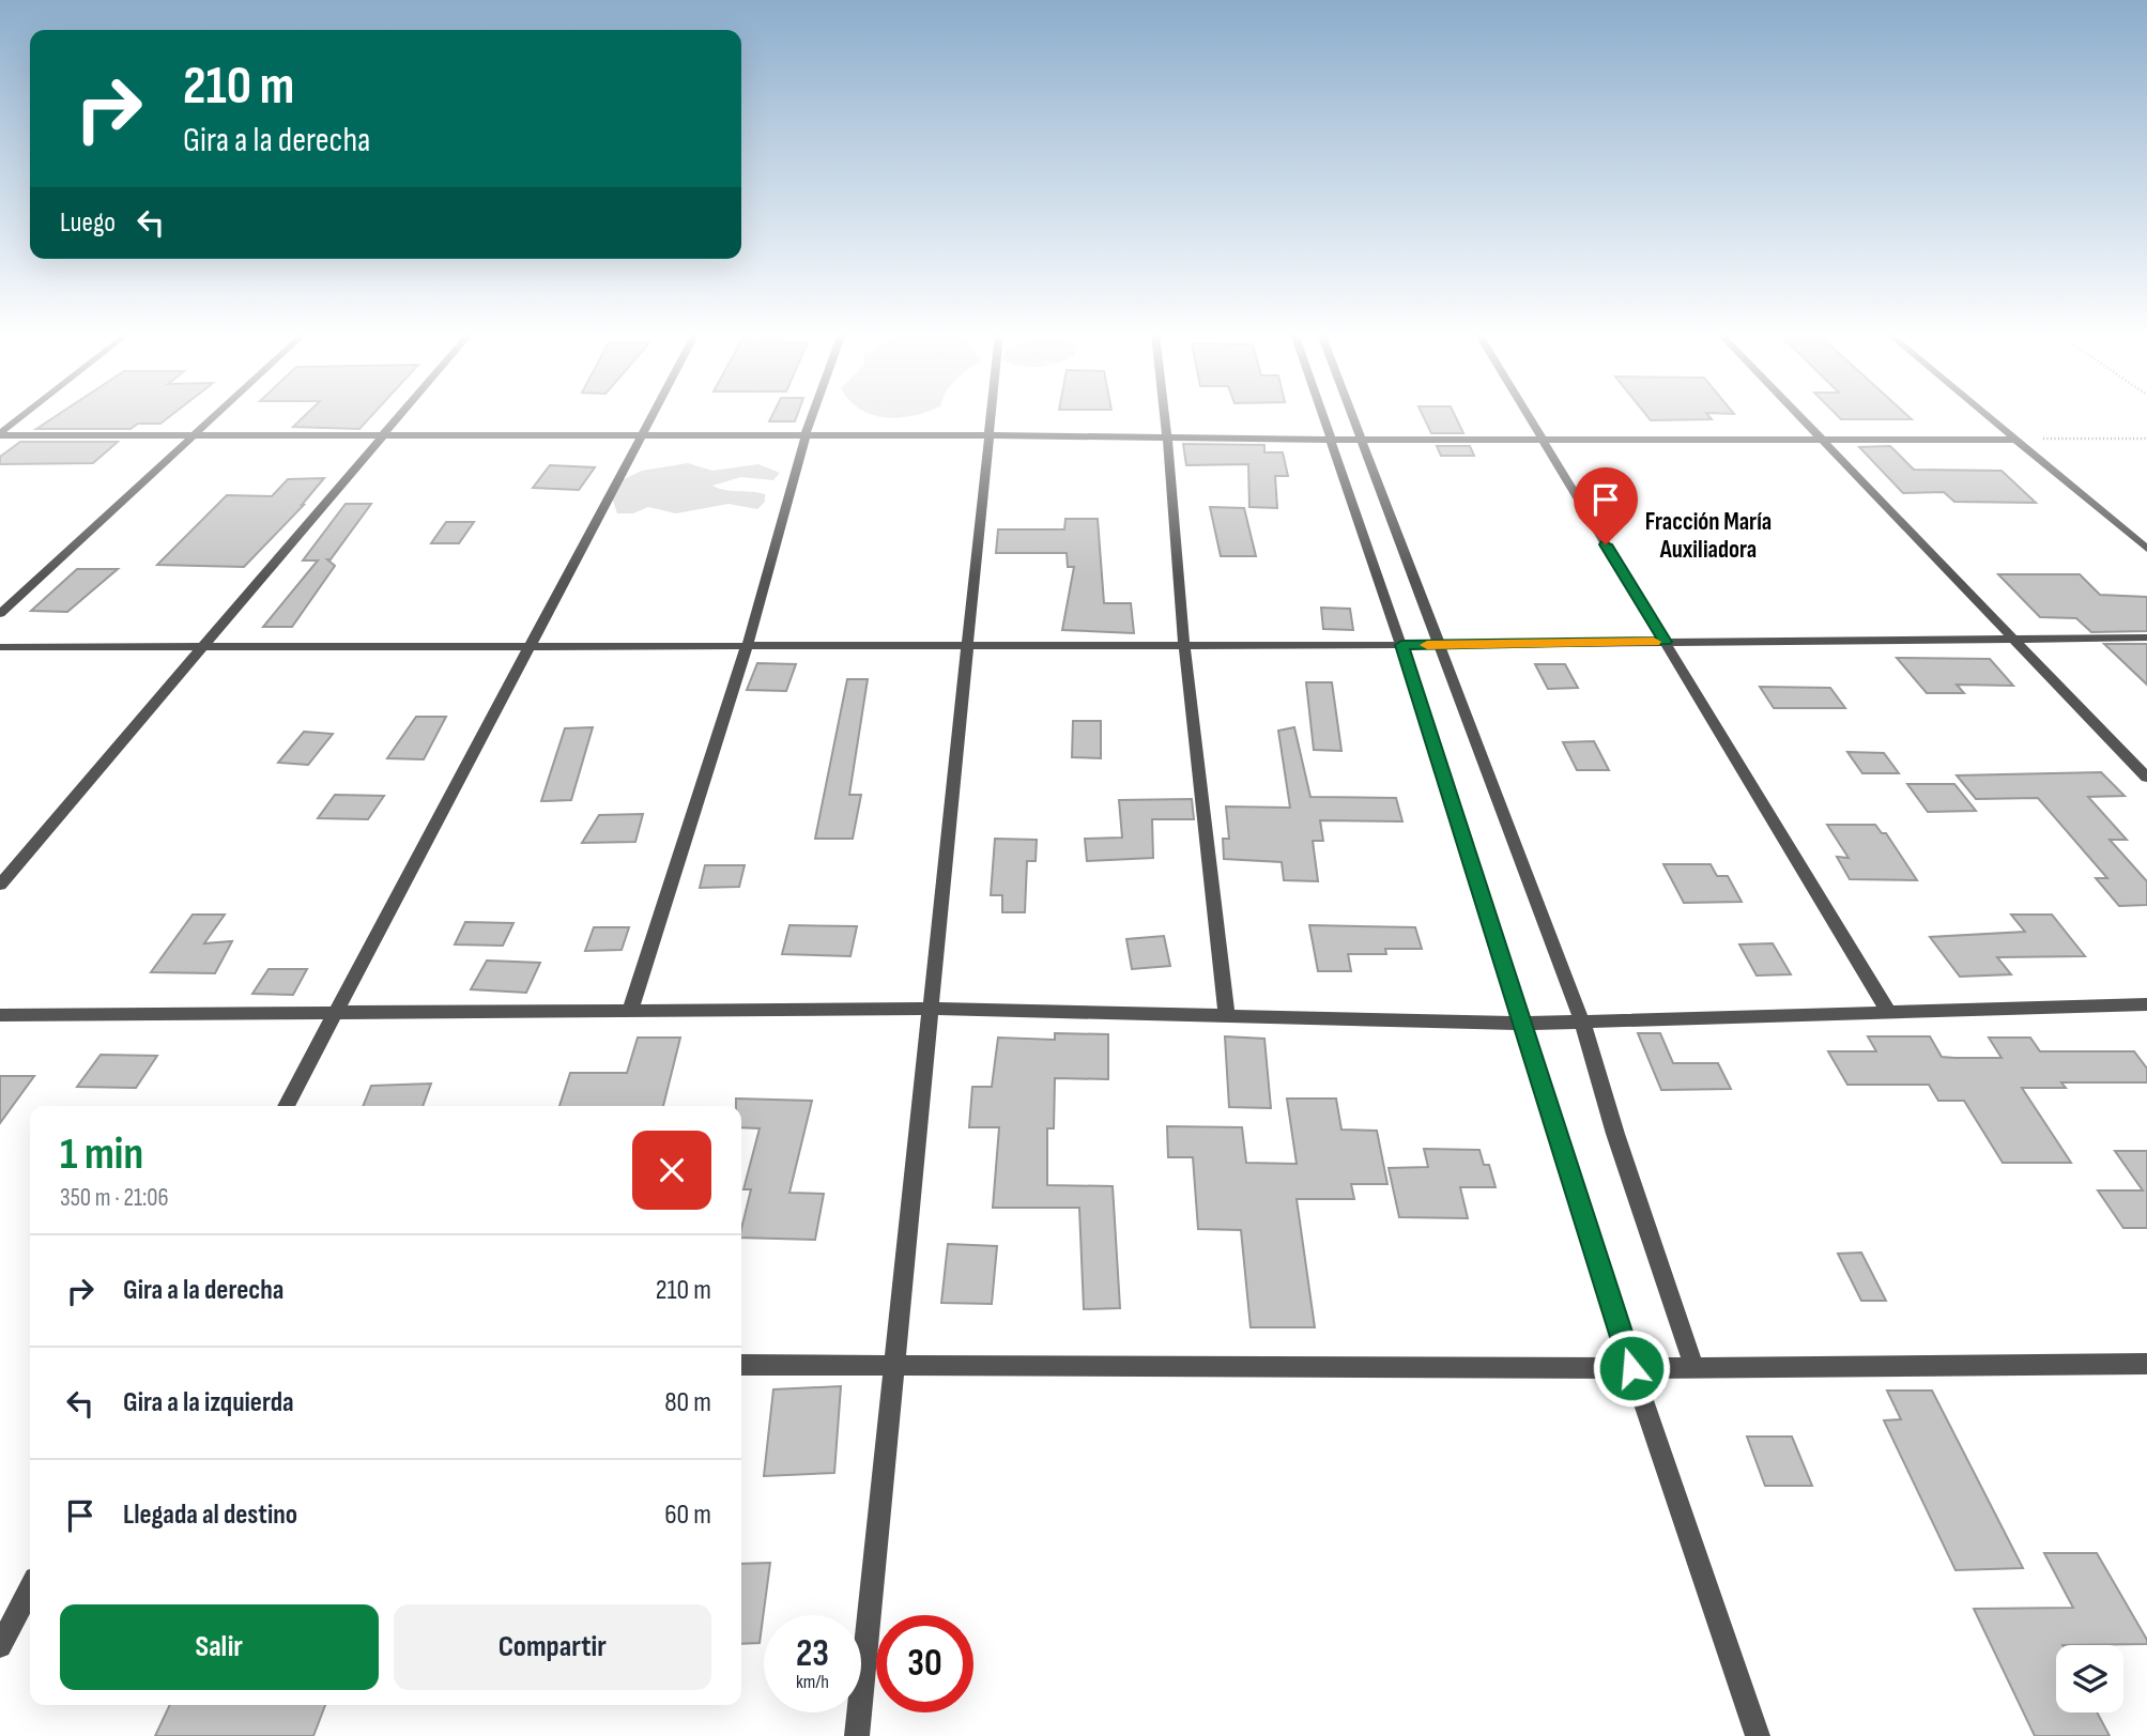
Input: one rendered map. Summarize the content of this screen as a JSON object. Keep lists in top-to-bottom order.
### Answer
{
  "districts": ["Fracción María Auxiliadora"],
  "page": {
    "turn": ["210 m", "Gira a la derecha"],
    "then": "Luego",
    "heading": ["1 min", "350 m · 21:06"],
    "list": [
      {
        "name": "Gira a la derecha",
        "value": "210 m"
      },
      {
        "name": "Gira a la izquierda",
        "value": "80 m"
      },
      {
        "name": "Llegada al destino",
        "value": "60 m"
      }
    ],
    "buttons": ["Salir", "Compartir"],
    "speed": "23 km/h",
    "limit": "30"
  }
}
